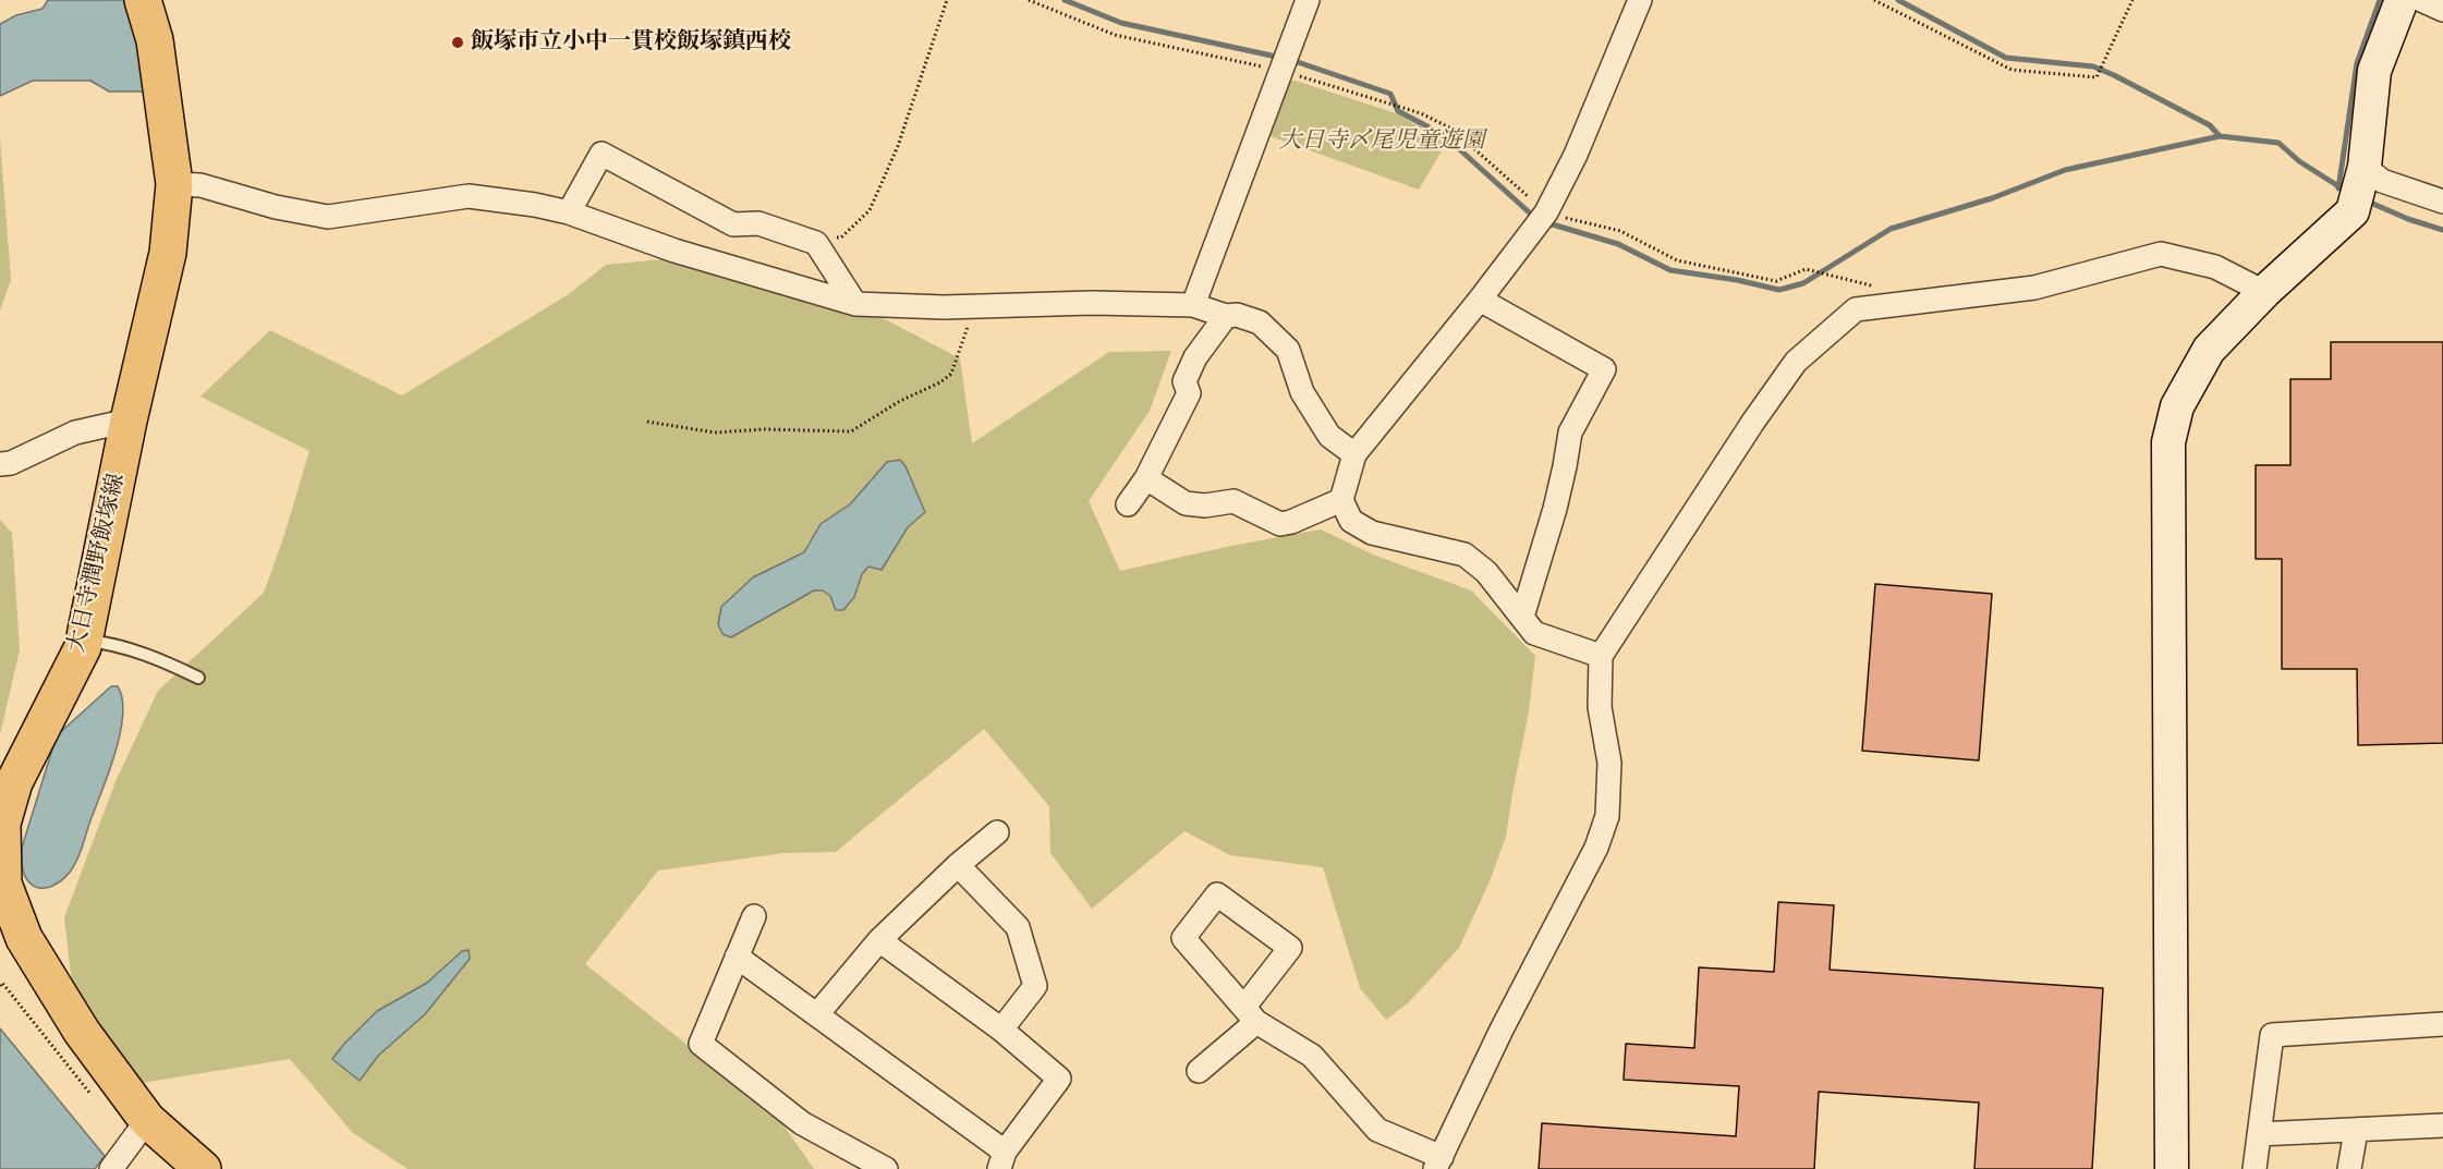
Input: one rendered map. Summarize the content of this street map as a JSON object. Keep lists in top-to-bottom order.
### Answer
{
  "streets": {
    "main road": ["大日寺潤野飯塚線"]
  },
  "parks": ["大日寺〆尾児童遊園"],
  "places": ["飯塚市立小中一貫校飯塚鎮西校"]
}
